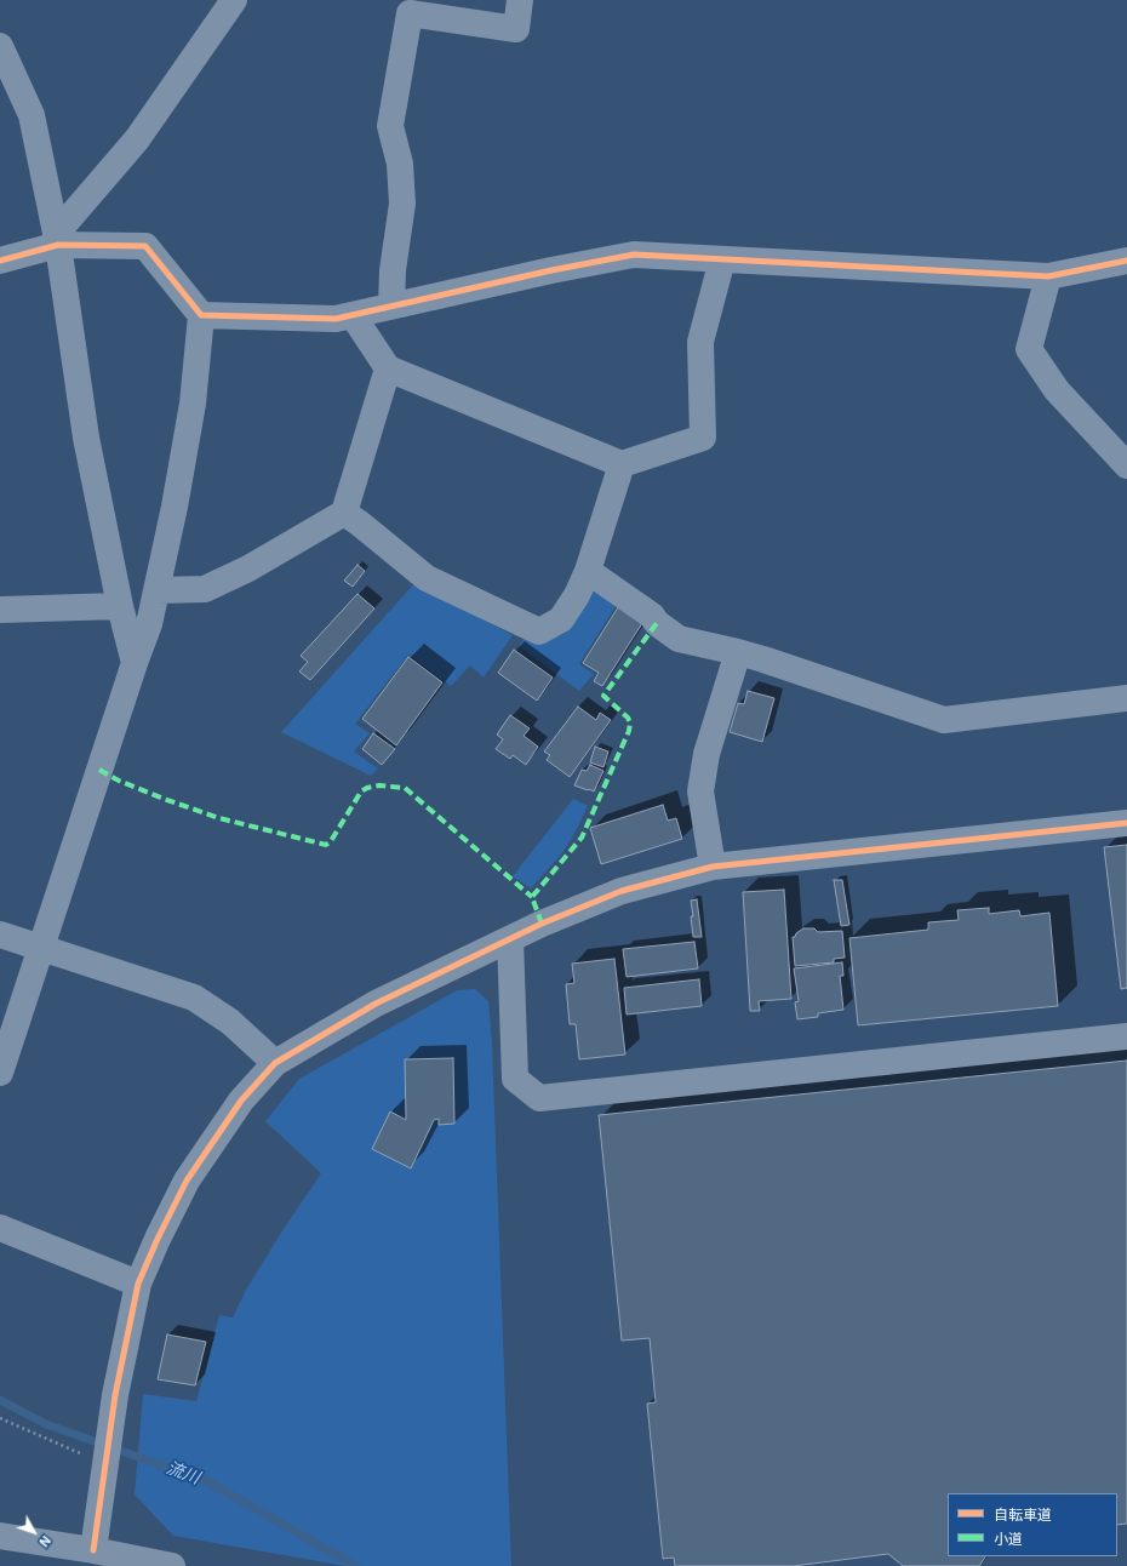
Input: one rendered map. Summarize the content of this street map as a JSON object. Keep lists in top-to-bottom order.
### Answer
{
  "water": ["流川"],
  "legend": ["自転車道", "小道"],
  "north": "bottom right"
}
